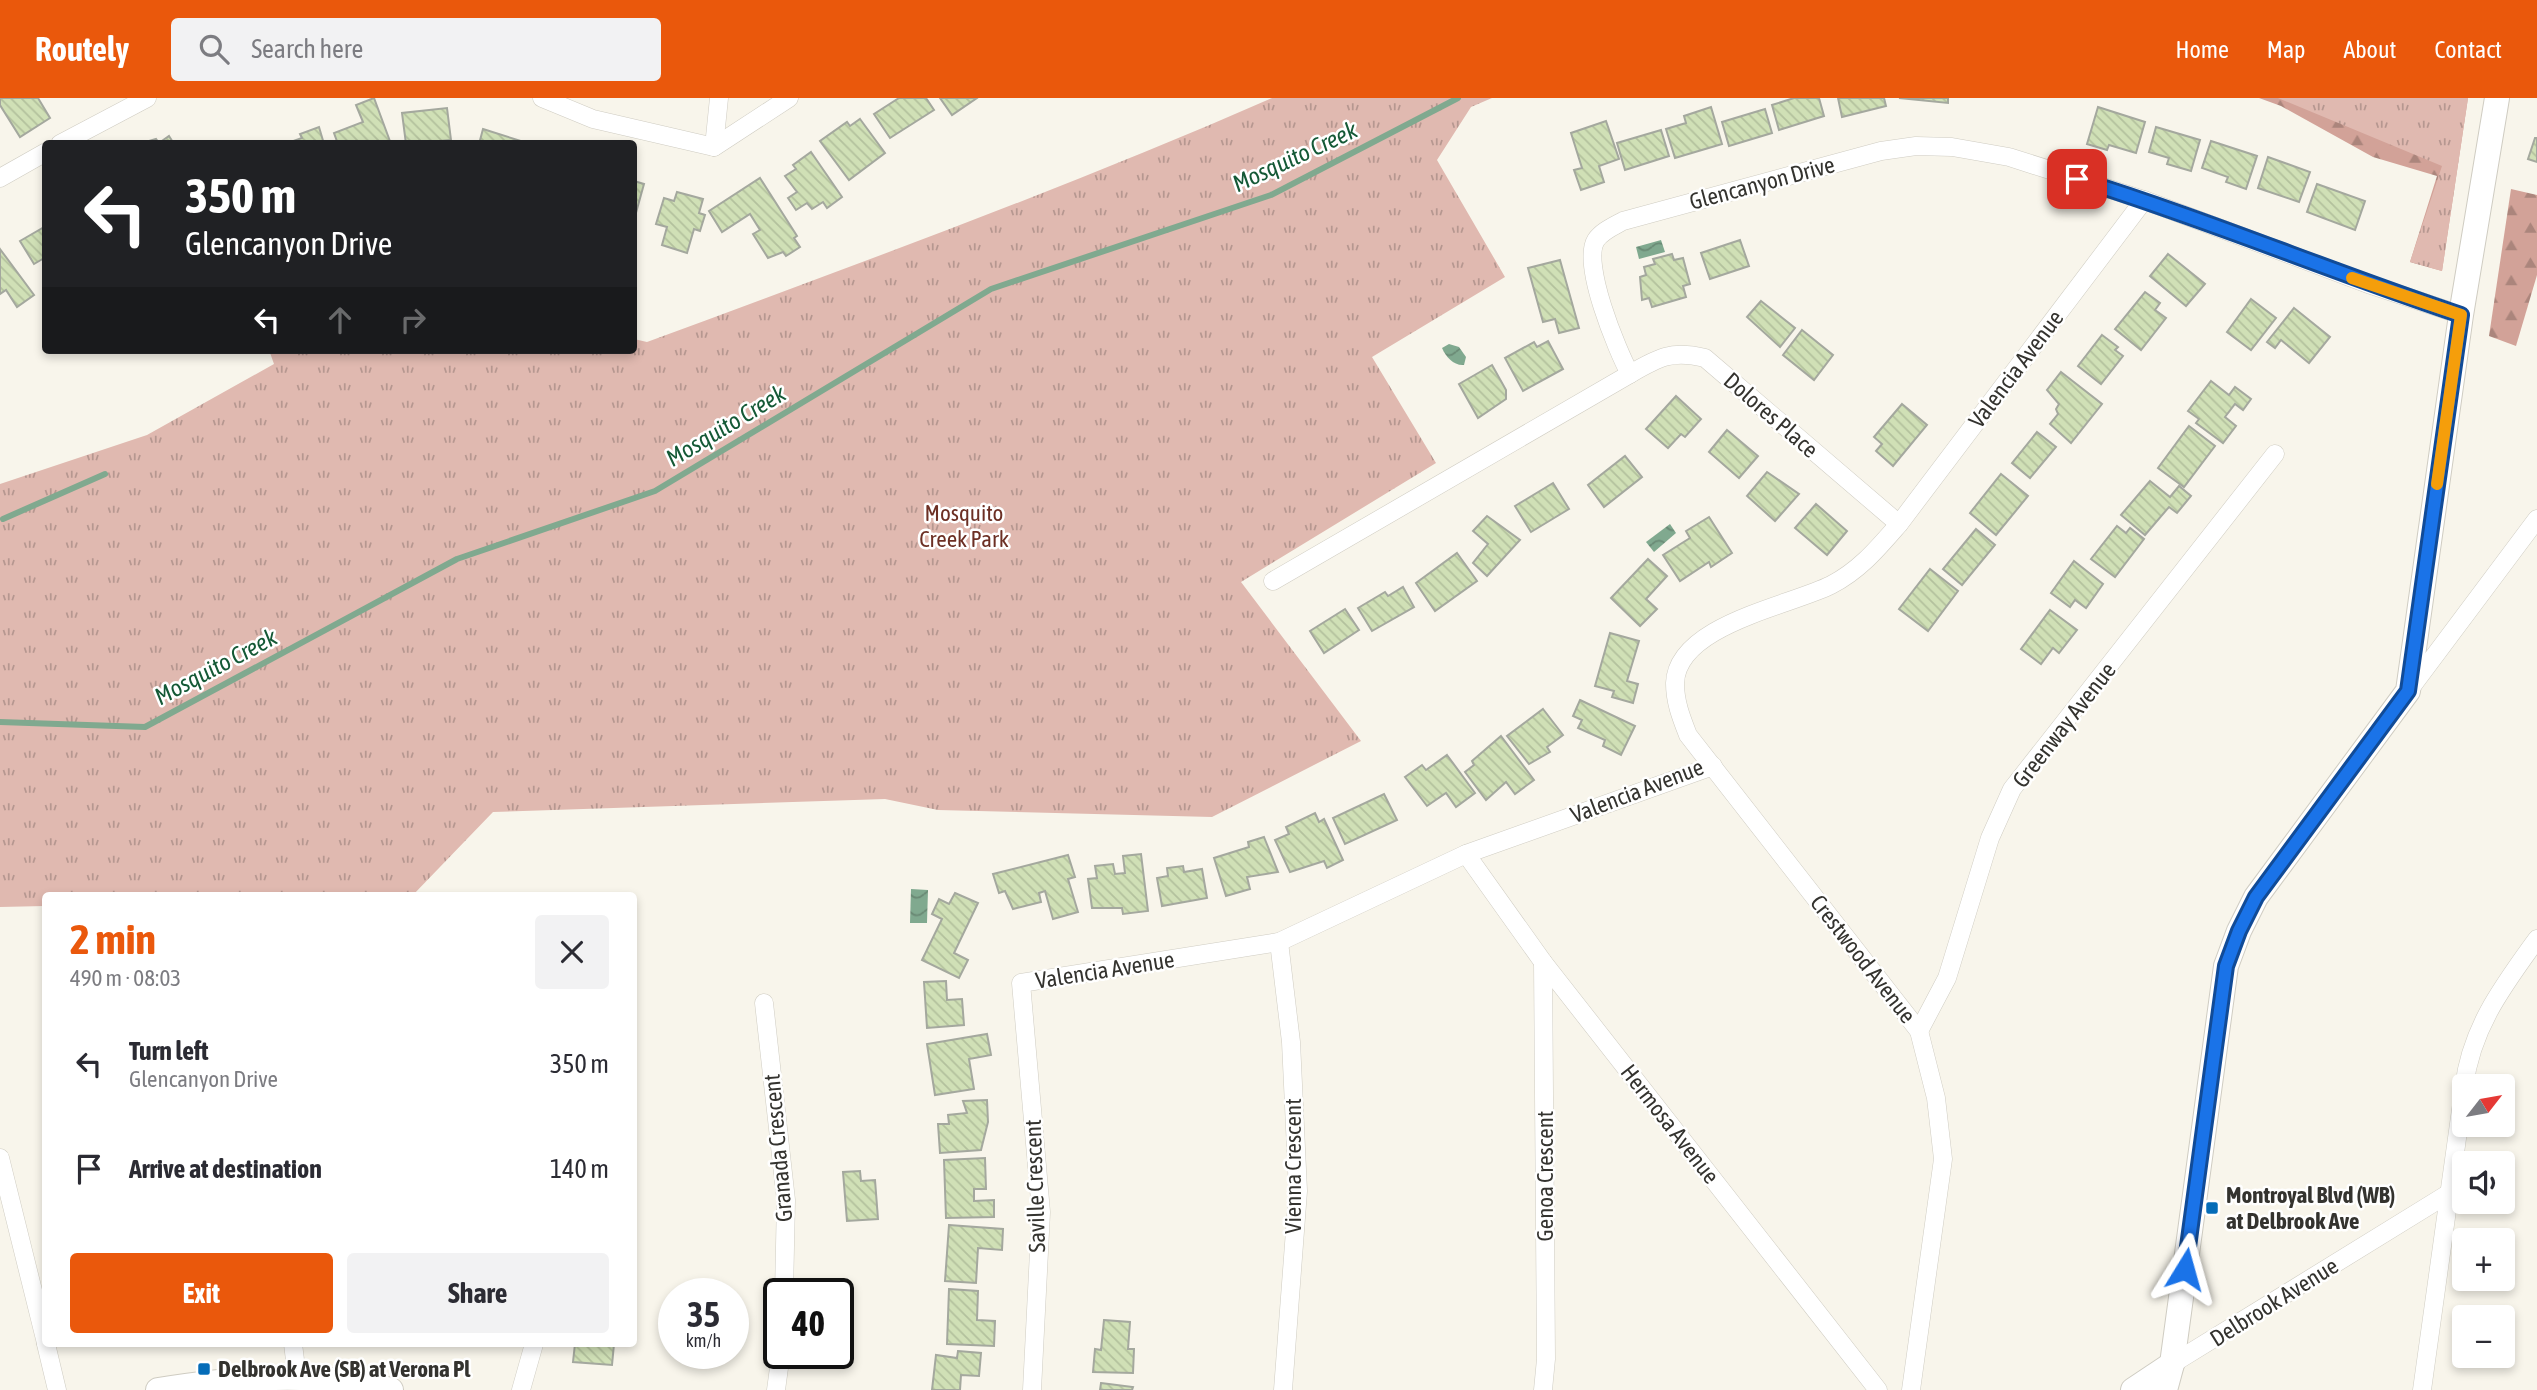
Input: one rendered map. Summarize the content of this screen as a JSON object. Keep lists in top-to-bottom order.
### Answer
{
  "streets": {
    "street": [
      "Glencanyon Drive",
      "Valencia Avenue",
      "Dolores Place",
      "Greenway Avenue",
      "Crestwood Avenue",
      "Hermosa Avenue",
      "Granada Crescent",
      "Vienna Crescent",
      "Genoa Crescent",
      "Saville Crescent",
      "Delbrook Avenue"
    ]
  },
  "crossings": [
    ["Glencanyon Drive", "Valencia Avenue"],
    ["Glencanyon Drive", "Dolores Place"],
    ["Valencia Avenue", "Dolores Place"],
    ["Valencia Avenue", "Crestwood Avenue"],
    ["Valencia Avenue", "Hermosa Avenue"],
    ["Valencia Avenue", "Vienna Crescent"],
    ["Valencia Avenue", "Saville Crescent"],
    ["Greenway Avenue", "Crestwood Avenue"],
    ["Hermosa Avenue", "Genoa Crescent"]
  ],
  "water": ["Mosquito Creek"],
  "parks": ["Mosquito Creek Park"],
  "places": {
    "transit": ["Montroyal Blvd (WB) at Delbrook Ave", "Delbrook Ave (SB) at Verona Pl"]
  },
  "north": "top right",
  "page": {
    "header": "Routely",
    "search": "Search here",
    "nav": [
      "Home",
      "Map",
      "About",
      "Contact"
    ],
    "turn": ["350 m", "Glencanyon Drive"],
    "heading": ["2 min", "490 m · 08:03"],
    "list": [
      {
        "name": "Turn left",
        "note": "Glencanyon Drive",
        "value": "350 m"
      },
      {
        "name": "Arrive at destination",
        "value": "140 m"
      }
    ],
    "map_buttons": ["+", "−"],
    "buttons": ["Exit", "Share"],
    "speed": "35 km/h",
    "limit": "40"
  }
}
